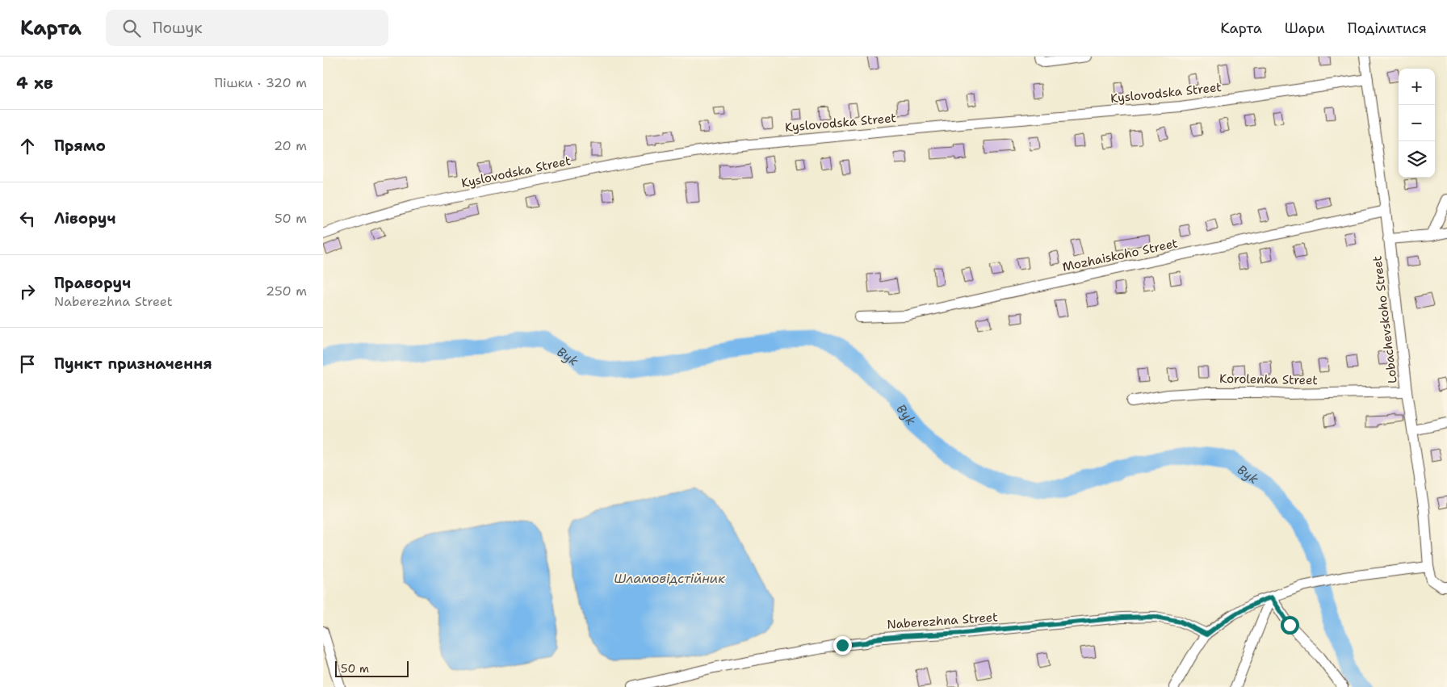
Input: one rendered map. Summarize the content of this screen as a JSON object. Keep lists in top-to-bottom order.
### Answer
{
  "streets": {
    "street": [
      "Kyslovodska Street",
      "Mozhaiskoho Street",
      "Lobachevskoho Street",
      "Korolenka Street",
      "Naberezhna Street"
    ]
  },
  "crossings": [
    ["Kyslovodska Street", "Lobachevskoho Street"],
    ["Mozhaiskoho Street", "Lobachevskoho Street"],
    ["Lobachevskoho Street", "Korolenka Street"]
  ],
  "water": ["Byk", "Шламовідстійник"],
  "scale_bar": "50 m",
  "page": {
    "header": "Карта",
    "search": "Пошук",
    "nav": ["Карта", "Шари", "Поділитися"],
    "heading": ["4 хв", "Пішки · 320 m"],
    "map_buttons": ["+", "−"],
    "list": [
      ["Прямо", "20 m"],
      ["Ліворуч", "50 m"],
      ["Праворуч", "Naberezhna Street", "250 m"],
      "Пункт призначення"
    ],
    "scale": "50 m"
  }
}
